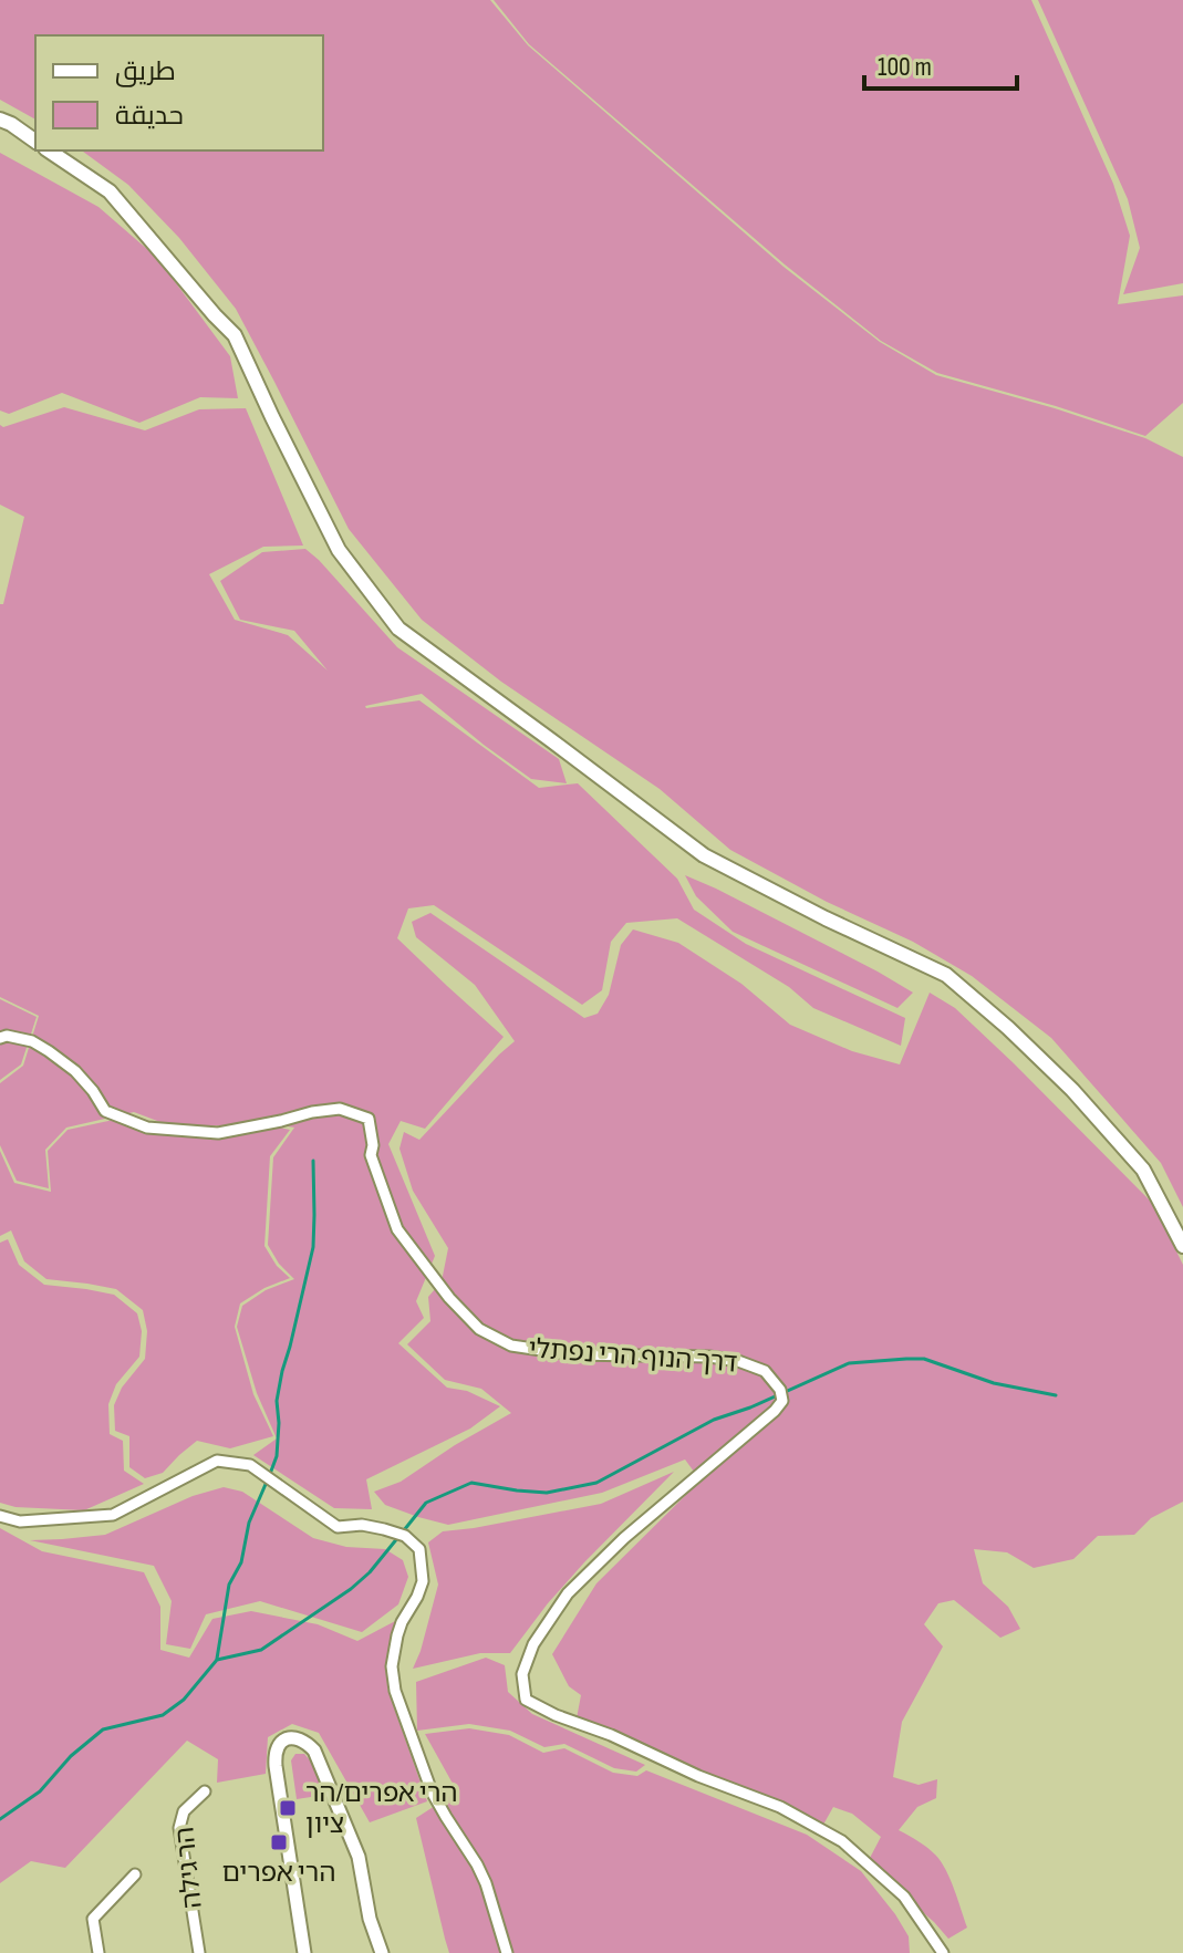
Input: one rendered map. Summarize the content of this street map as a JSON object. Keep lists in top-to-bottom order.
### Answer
{
  "streets": {
    "street": ["דרך הנוף הרי נפתלי", "הר גילה"]
  },
  "places": {
    "transit": ["הרי אפרים/הר ציון", "הרי אפרים"]
  },
  "legend": ["طريق", "حديقة"],
  "scale_bar": "100 m"
}
